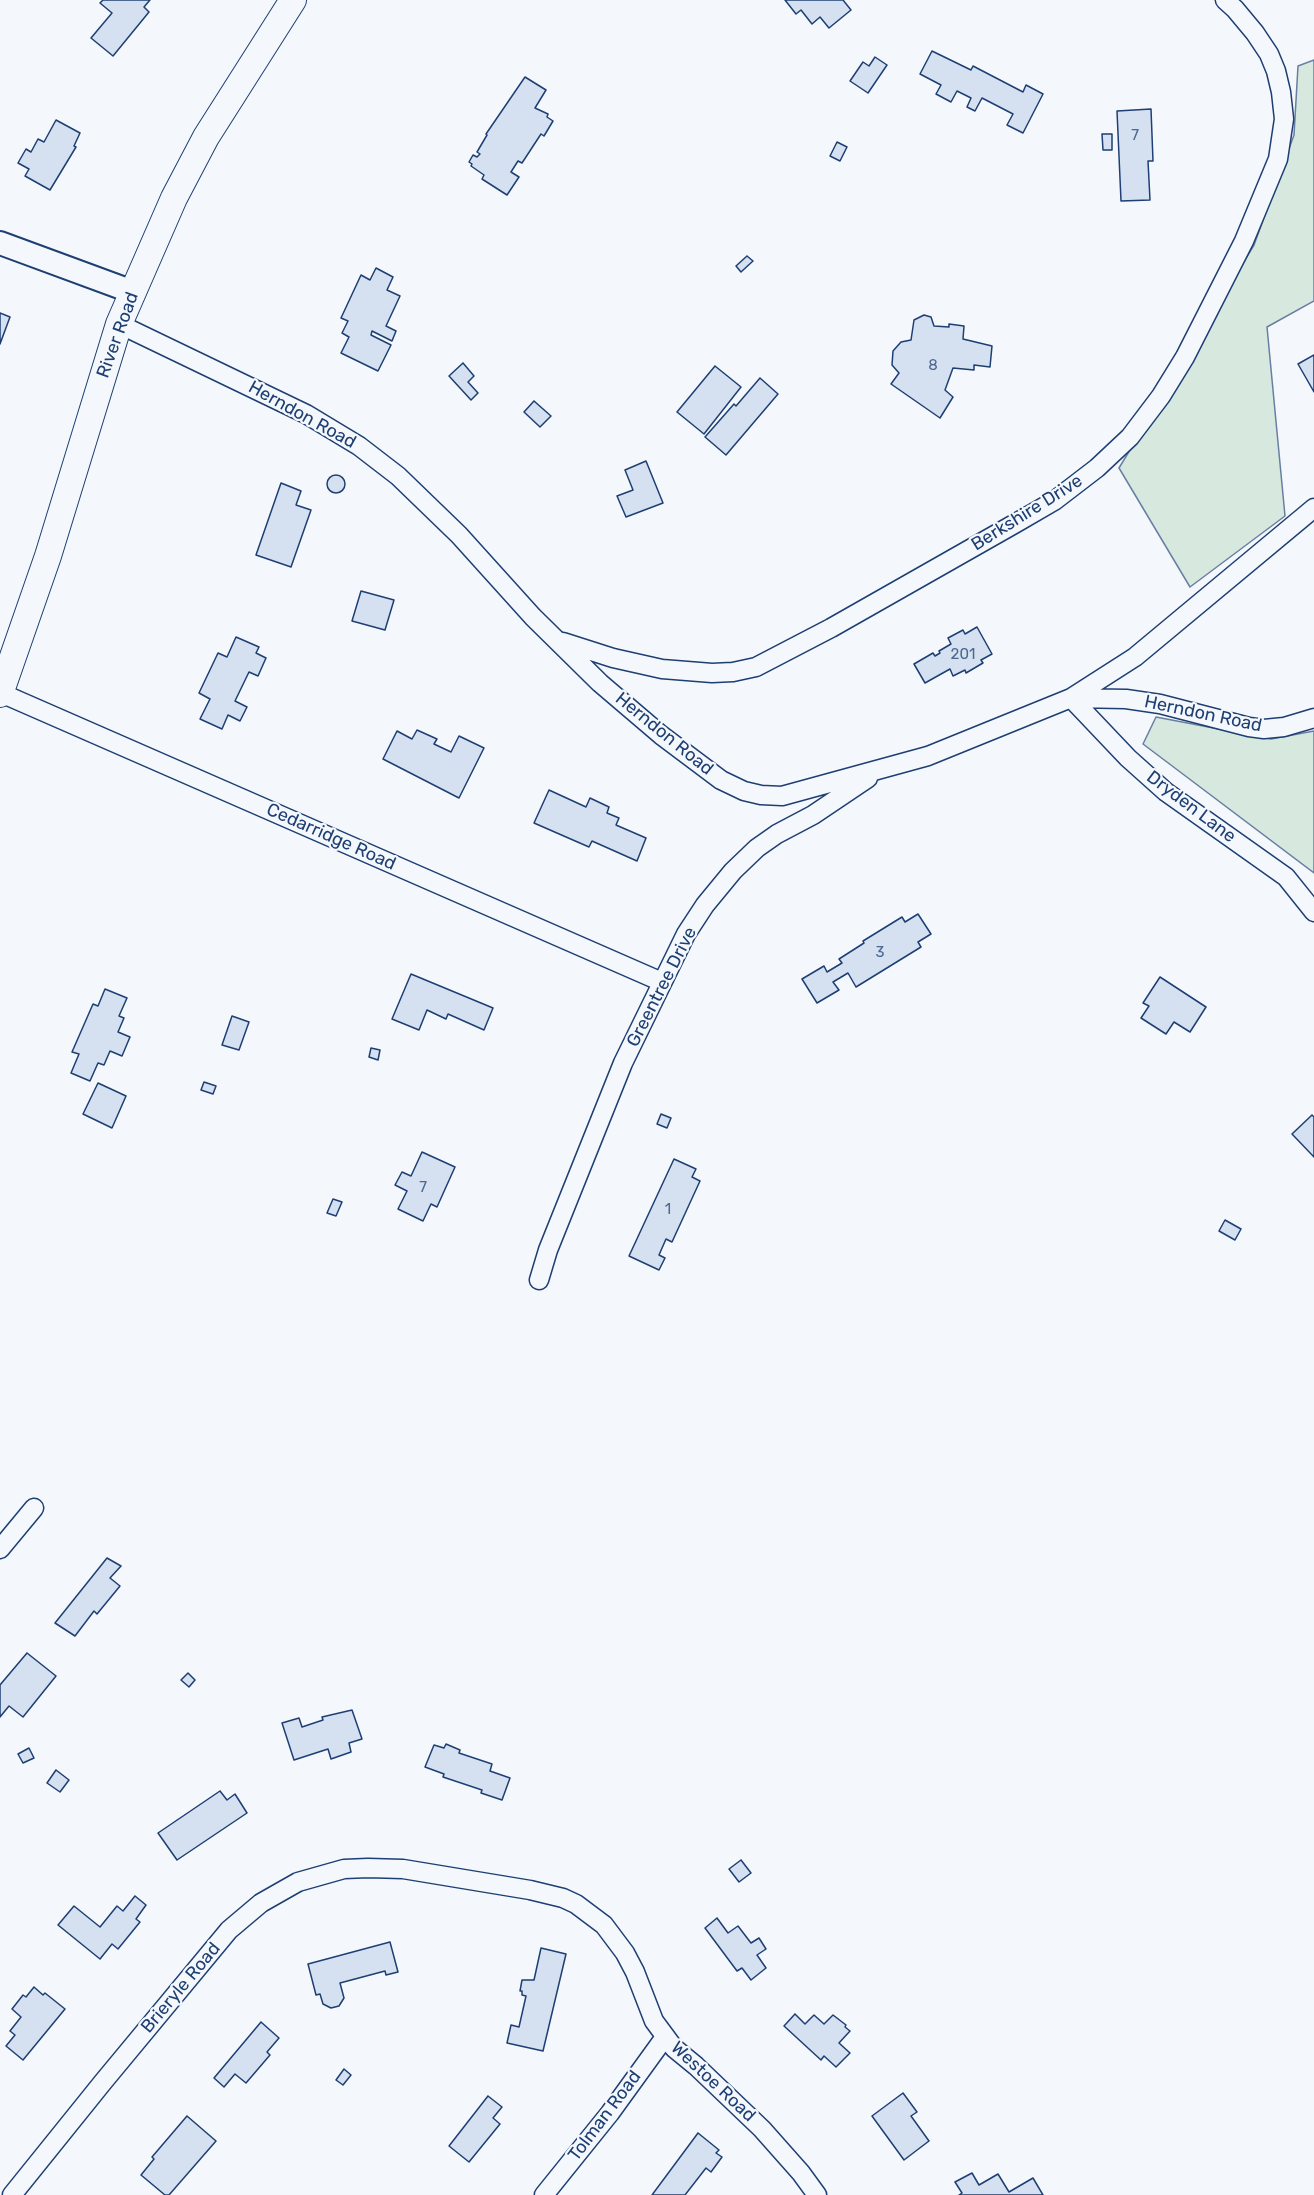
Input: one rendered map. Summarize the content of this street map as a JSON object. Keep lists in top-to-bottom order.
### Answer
{
  "streets": {
    "main road": ["River Road"],
    "street": [
      "Herndon Road",
      "Berkshire Drive",
      "Dryden Lane",
      "Cedarridge Road",
      "Greentree Drive",
      "Brieryle Road",
      "Westoe Road",
      "Tolman Road"
    ]
  },
  "crossings": [
    ["River Road", "Herndon Road"],
    ["River Road", "Cedarridge Road"],
    ["Herndon Road", "Berkshire Drive"],
    ["Herndon Road", "Dryden Lane"],
    ["Herndon Road", "Greentree Drive"],
    ["Cedarridge Road", "Greentree Drive"],
    ["Brieryle Road", "Westoe Road"],
    ["Westoe Road", "Tolman Road"]
  ],
  "house_numbers": [
    "7",
    "8",
    "201",
    "3",
    "7",
    "1"
  ]
}
